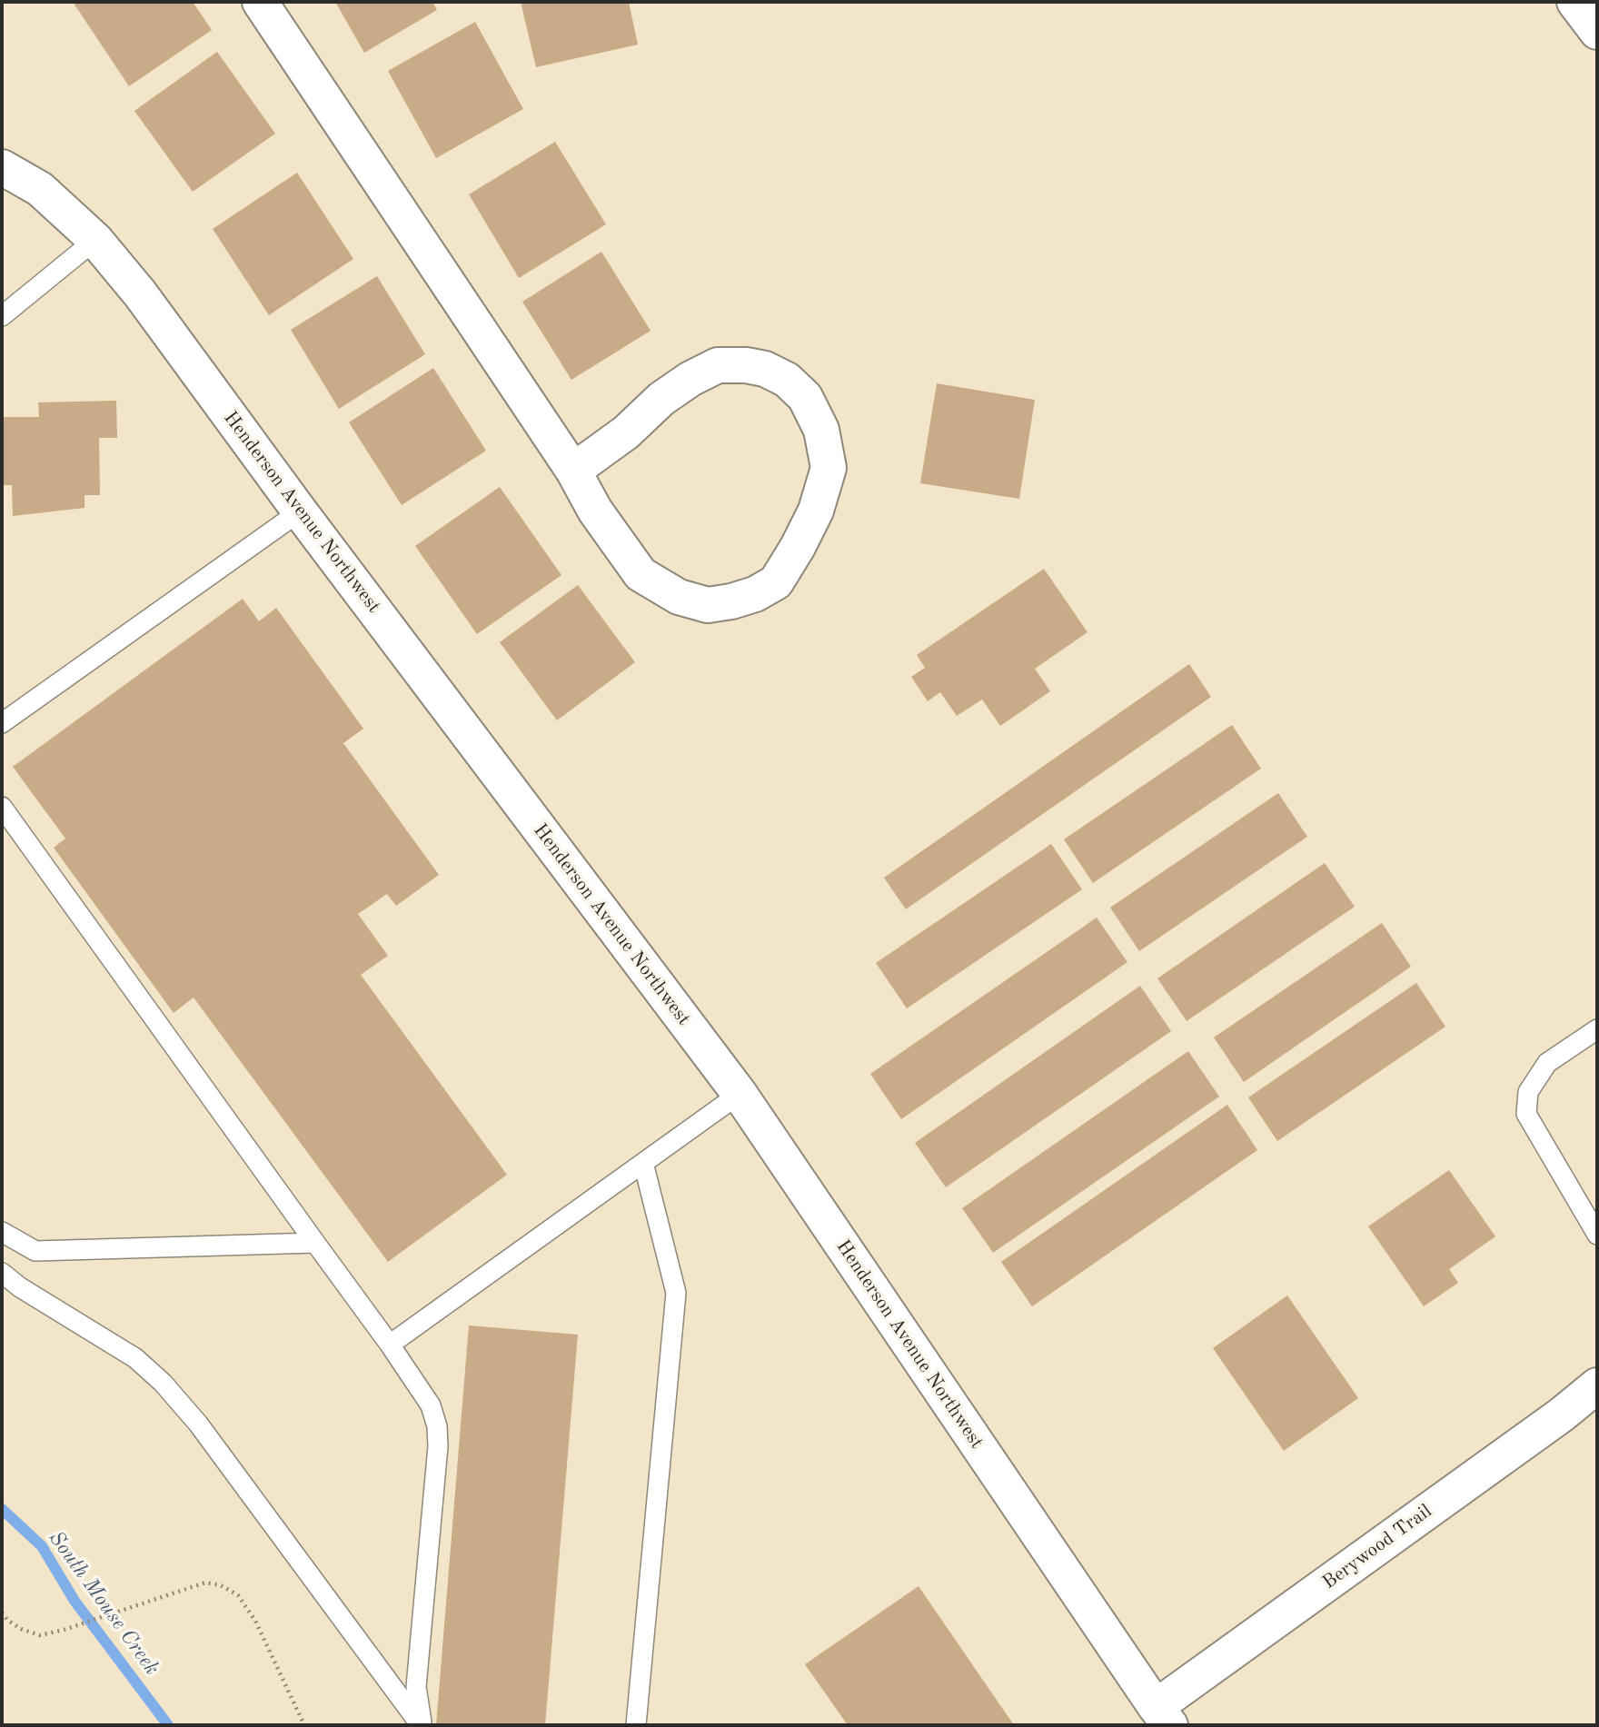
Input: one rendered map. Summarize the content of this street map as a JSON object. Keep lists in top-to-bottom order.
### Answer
{
  "streets": {
    "street": ["Henderson Avenue Northwest", "Berywood Trail"]
  },
  "crossings": [
    ["Henderson Avenue Northwest", "Berywood Trail"]
  ],
  "water": ["South Mouse Creek"]
}
